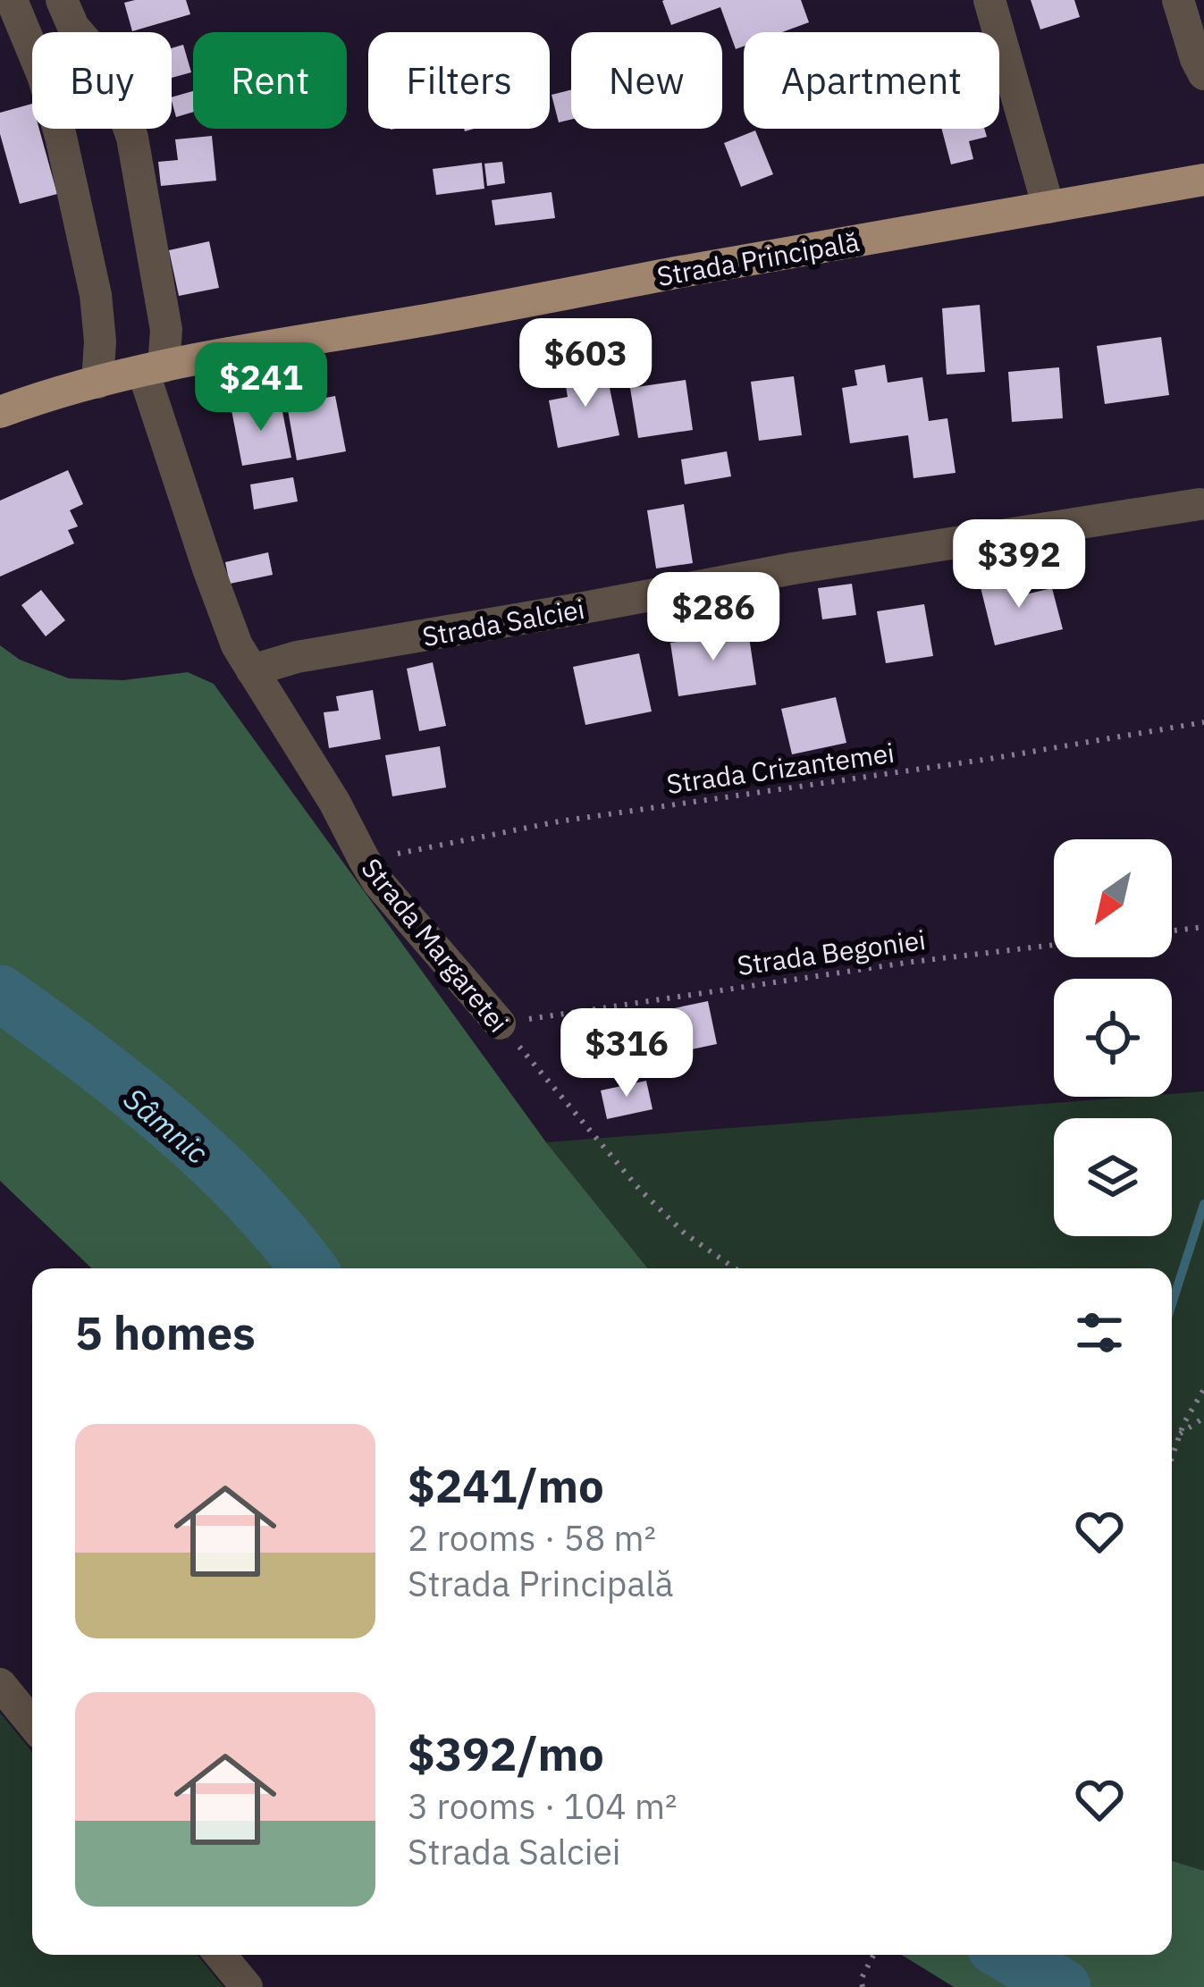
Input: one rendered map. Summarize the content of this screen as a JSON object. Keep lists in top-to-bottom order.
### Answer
{
  "streets": {
    "main road": ["Strada Principală"],
    "street": ["Strada Salciei", "Strada Margaretei"],
    "path": ["Strada Crizantemei", "Strada Begoniei"]
  },
  "crossings": [
    ["Strada Principală", "Strada Margaretei"],
    ["Strada Salciei", "Strada Margaretei"],
    ["Strada Crizantemei", "Strada Margaretei"],
    ["Strada Margaretei", "Strada Begoniei"]
  ],
  "water": ["Sâmnic"],
  "north": "bottom left",
  "page": {
    "chip": [
      "Buy",
      "Rent",
      "Filters",
      "New",
      "Apartment"
    ],
    "price": [
      "$603",
      "$241",
      "$392",
      "$286",
      "$316"
    ],
    "heading": "5 homes",
    "list": [
      {
        "name": "$241/mo",
        "note": "2 rooms · 58 m² · Strada Principală"
      },
      {
        "name": "$392/mo",
        "note": "3 rooms · 104 m² · Strada Salciei"
      }
    ]
  }
}
